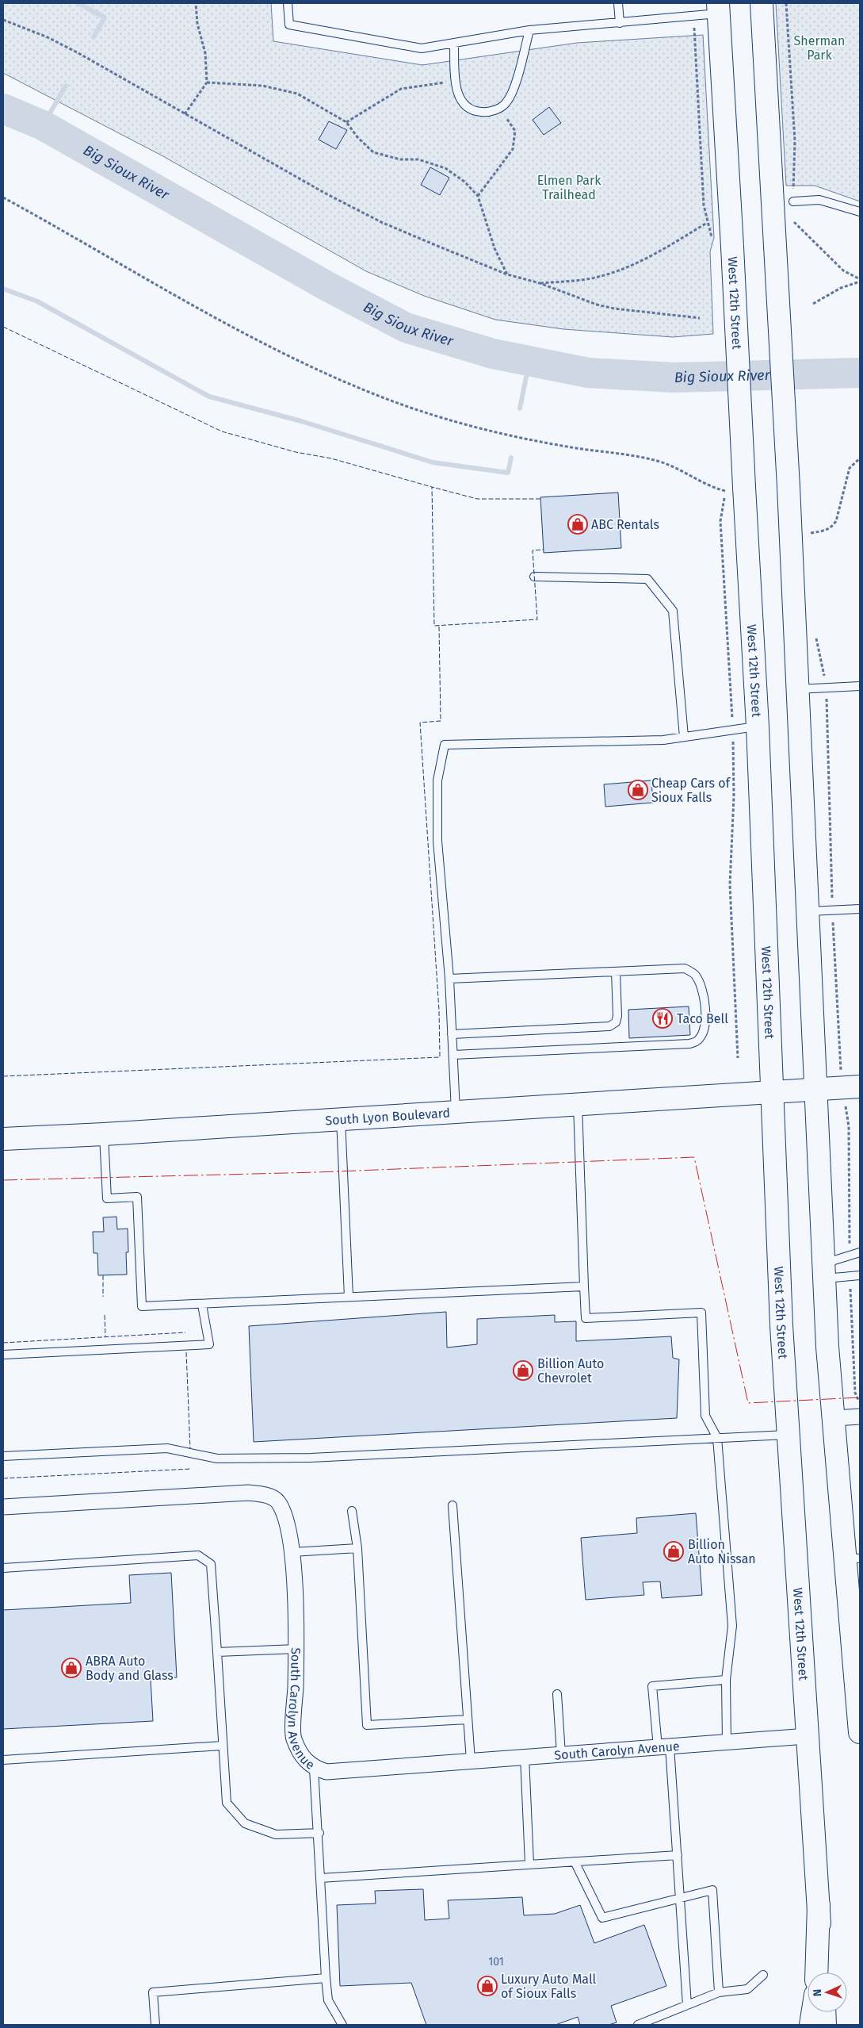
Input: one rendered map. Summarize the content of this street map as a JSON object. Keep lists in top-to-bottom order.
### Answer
{
  "streets": {
    "main road": ["West 12th Street", "South Lyon Boulevard"],
    "street": ["South Carolyn Avenue"]
  },
  "crossings": [
    ["West 12th Street", "South Lyon Boulevard"],
    ["West 12th Street", "South Carolyn Avenue"]
  ],
  "water": ["Big Sioux River"],
  "parks": ["Sherman Park", "Elmen Park Trailhead"],
  "places": {
    "shop": [
      "ABC Rentals",
      "Cheap Cars of Sioux Falls",
      "Billion Auto Chevrolet",
      "Billion Auto Nissan",
      "ABRA Auto Body and Glass",
      "Luxury Auto Mall of Sioux Falls"
    ],
    "restaurant": ["Taco Bell"]
  },
  "house_numbers": ["101"],
  "north": "left"
}
